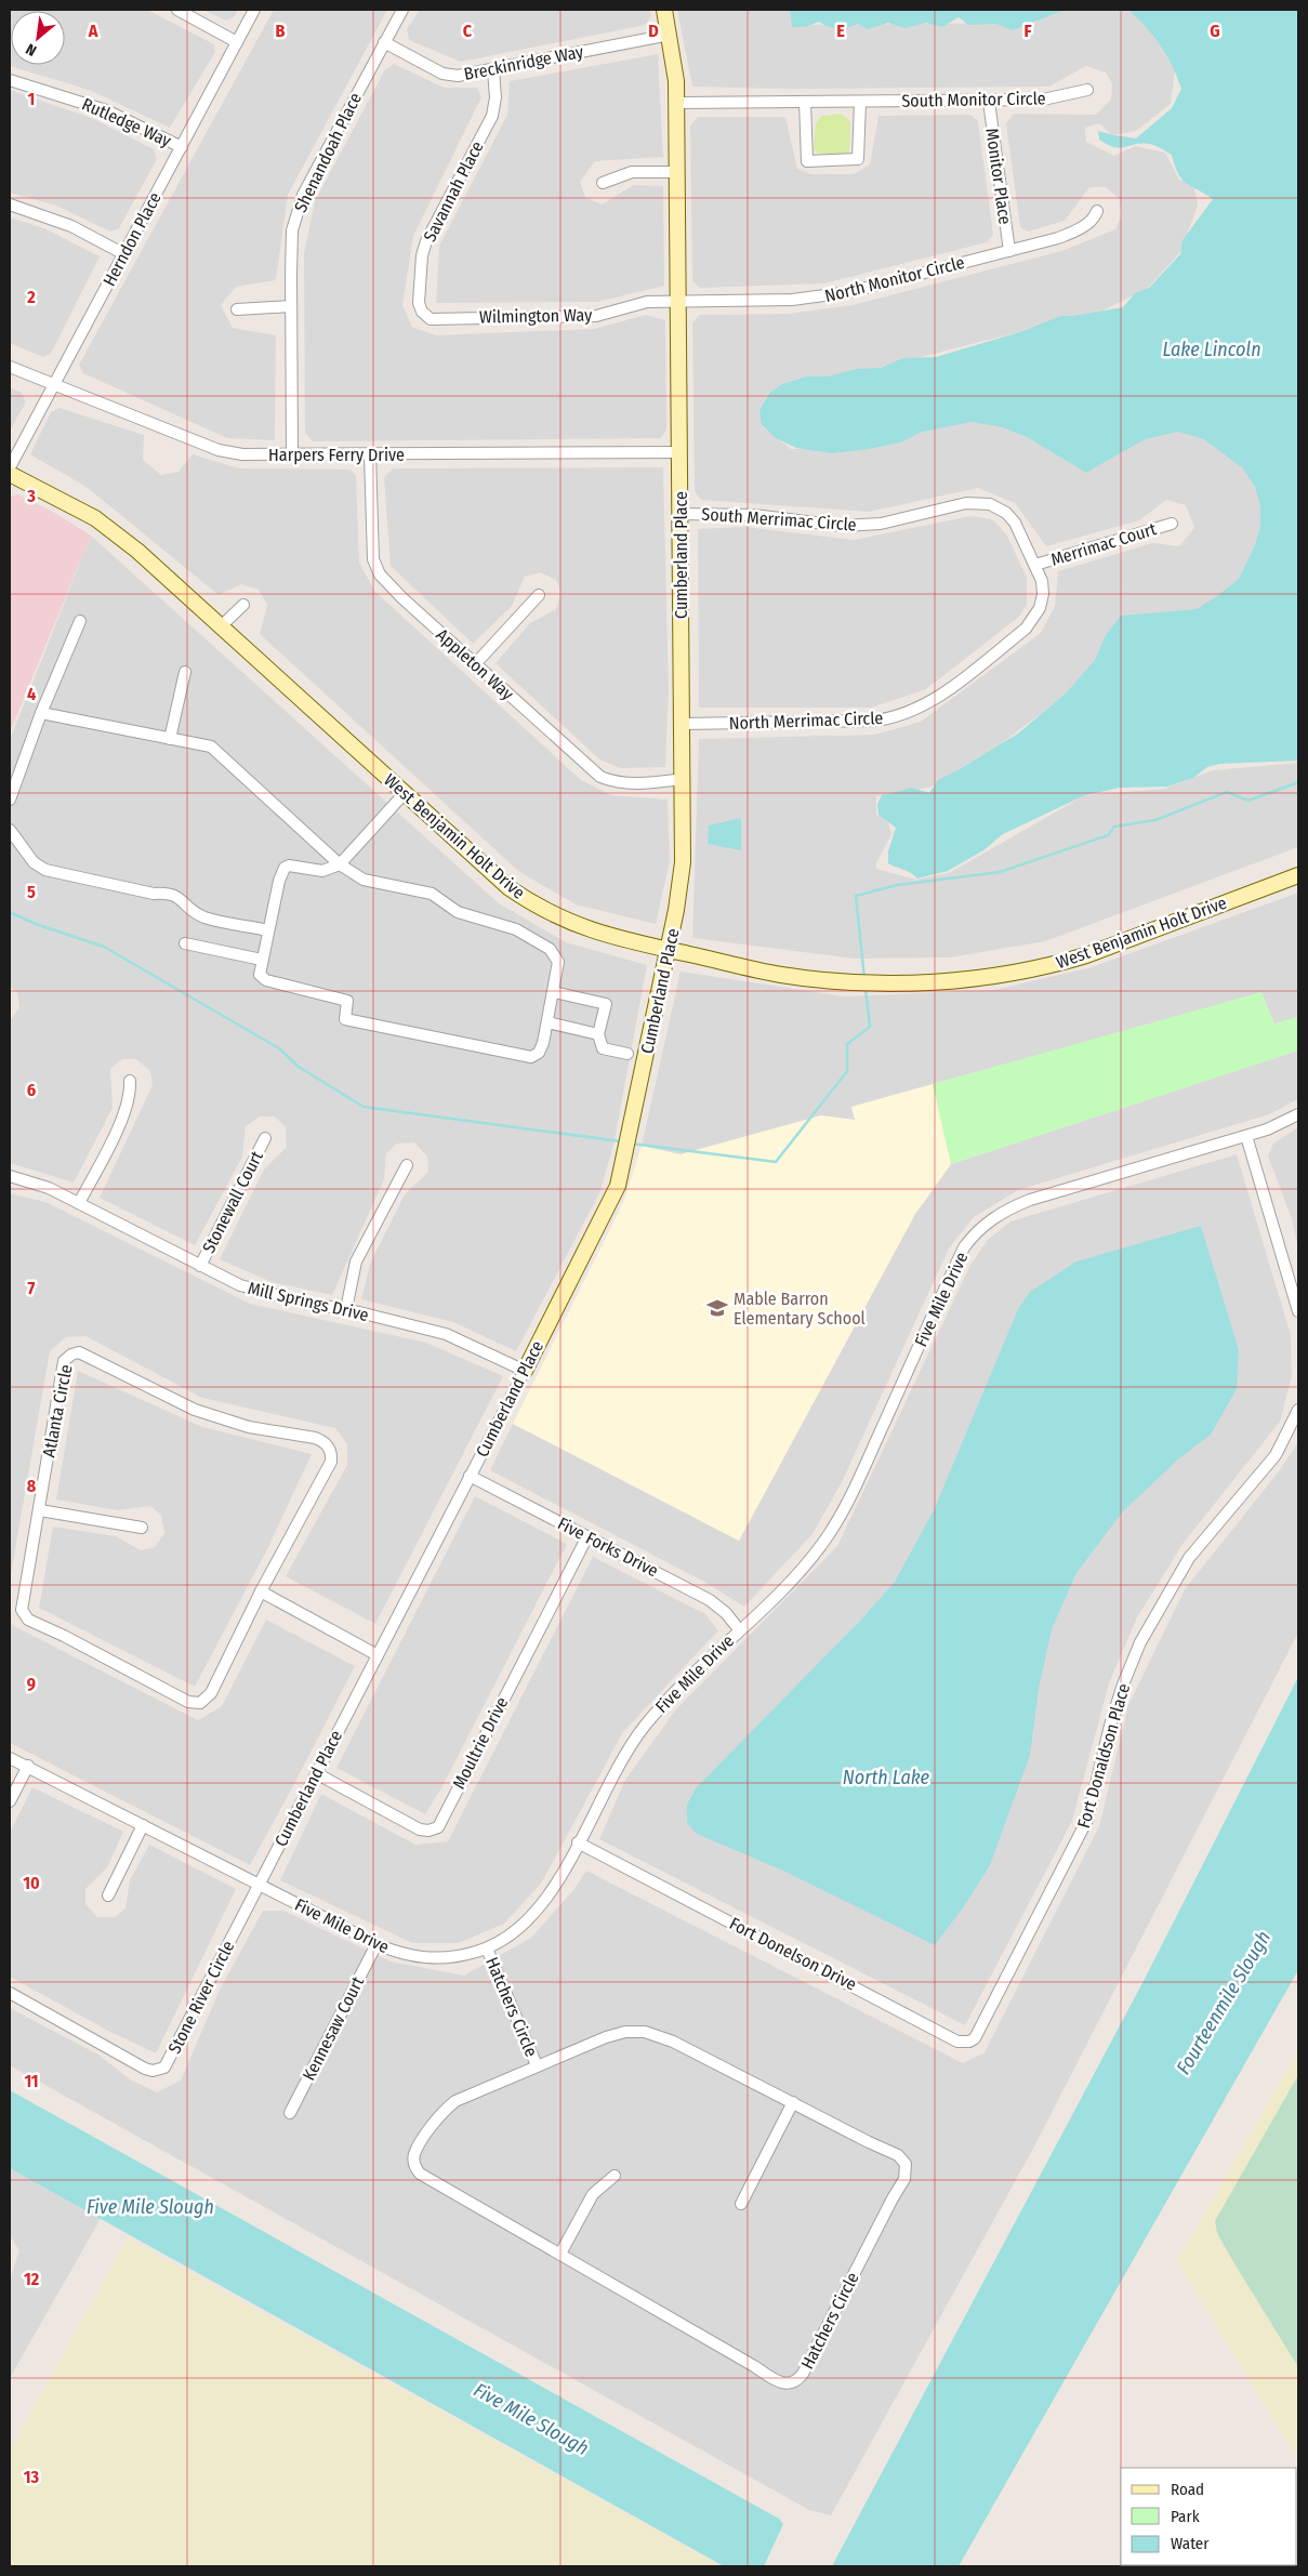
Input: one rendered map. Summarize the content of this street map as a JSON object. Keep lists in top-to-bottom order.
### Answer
{
  "streets": {
    "street": [
      "Breckinridge Way",
      "South Monitor Circle",
      "Rutledge Way",
      "Shenandoah Place",
      "Monitor Place",
      "Savannah Place",
      "Herndon Place",
      "North Monitor Circle",
      "Wilmington Way",
      "Harpers Ferry Drive",
      "South Merrimac Circle",
      "Merrimac Court",
      "Cumberland Place",
      "Appleton Way",
      "North Merrimac Circle",
      "West Benjamin Holt Drive",
      "Stonewall Court",
      "Five Mile Drive",
      "Mill Springs Drive",
      "Atlanta Circle",
      "Five Forks Drive",
      "Moultrie Drive",
      "Fort Donaldson Place",
      "Fort Donelson Drive",
      "Stone River Circle",
      "Hatchers Circle",
      "Kennesaw Court"
    ]
  },
  "crossings": [
    ["Breckinridge Way", "Shenandoah Place"],
    ["Breckinridge Way", "Savannah Place"],
    ["Breckinridge Way", "Cumberland Place"],
    ["South Monitor Circle", "Monitor Place"],
    ["South Monitor Circle", "Cumberland Place"],
    ["Rutledge Way", "Herndon Place"],
    ["Shenandoah Place", "Harpers Ferry Drive"],
    ["Monitor Place", "North Monitor Circle"],
    ["Savannah Place", "Wilmington Way"],
    ["Herndon Place", "Harpers Ferry Drive"],
    ["North Monitor Circle", "Wilmington Way"],
    ["North Monitor Circle", "Cumberland Place"],
    ["Wilmington Way", "Cumberland Place"],
    ["Harpers Ferry Drive", "Cumberland Place"],
    ["Harpers Ferry Drive", "Appleton Way"],
    ["South Merrimac Circle", "Merrimac Court"],
    ["South Merrimac Circle", "Cumberland Place"],
    ["South Merrimac Circle", "North Merrimac Circle"],
    ["Merrimac Court", "North Merrimac Circle"],
    ["Cumberland Place", "Appleton Way"],
    ["Cumberland Place", "North Merrimac Circle"],
    ["Cumberland Place", "West Benjamin Holt Drive"],
    ["Cumberland Place", "Five Mile Drive"],
    ["Cumberland Place", "Mill Springs Drive"],
    ["Cumberland Place", "Five Forks Drive"],
    ["Cumberland Place", "Moultrie Drive"],
    ["Cumberland Place", "Stone River Circle"],
    ["Stonewall Court", "Mill Springs Drive"],
    ["Five Mile Drive", "Five Forks Drive"],
    ["Five Mile Drive", "Fort Donelson Drive"],
    ["Five Mile Drive", "Stone River Circle"],
    ["Five Mile Drive", "Hatchers Circle"],
    ["Five Mile Drive", "Kennesaw Court"],
    ["Five Forks Drive", "Moultrie Drive"],
    ["Fort Donaldson Place", "Fort Donelson Drive"]
  ],
  "water": [
    "Lake Lincoln",
    "North Lake",
    "Fourteenmile Slough",
    "Five Mile Slough"
  ],
  "places": {
    "school or university": ["Mable Barron Elementary School"]
  },
  "legend": ["Road", "Park", "Water"],
  "north": "bottom left",
  "grid": {
    "columns": [
      "A",
      "B",
      "C",
      "D",
      "E",
      "F",
      "G"
    ],
    "rows": [
      "1",
      "2",
      "3",
      "4",
      "5",
      "6",
      "7",
      "8",
      "9",
      "10",
      "11",
      "12",
      "13"
    ]
  }
}
